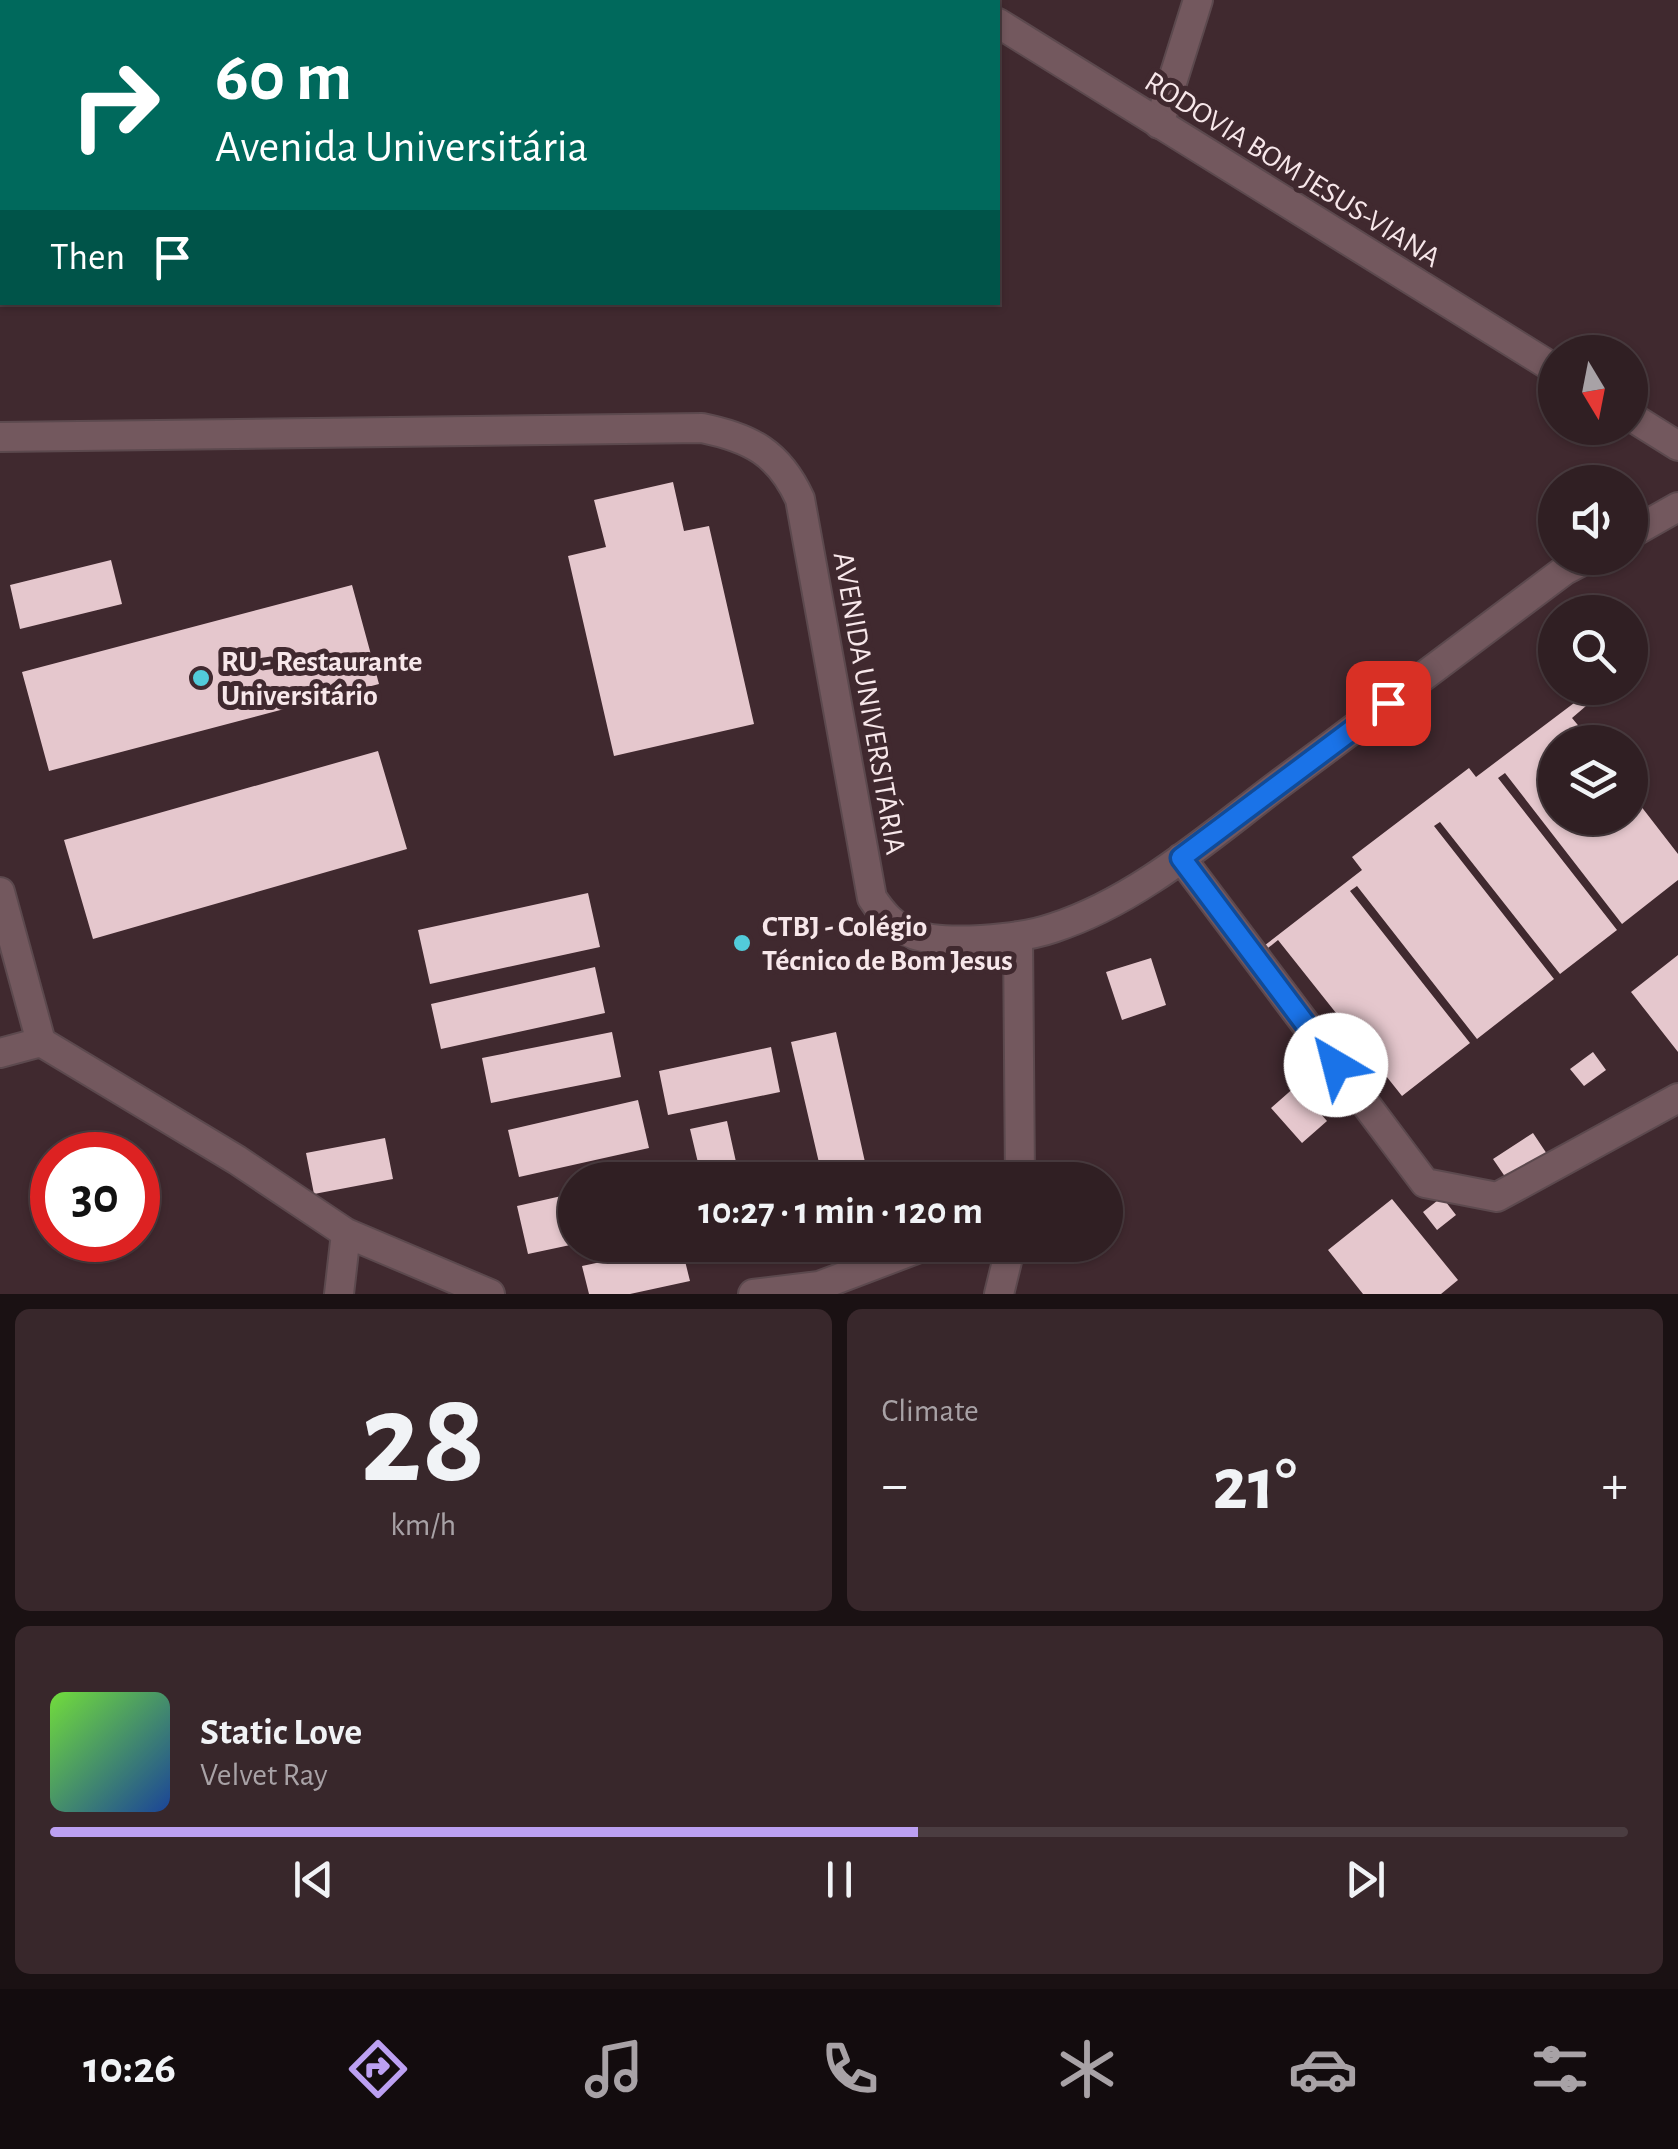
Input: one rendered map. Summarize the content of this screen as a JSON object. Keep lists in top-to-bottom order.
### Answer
{
  "streets": {
    "street": ["RODOVIA BOM JESUS-VIANA", "AVENIDA UNIVERSITÁRIA"]
  },
  "places": ["RU - Restaurante Universitário", "CTBJ - Colégio Técnico de Bom Jesus"],
  "north": "bottom",
  "page": {
    "turn": ["60 m", "Avenida Universitária"],
    "then": "Then",
    "limit": "30",
    "trip": "10:27 · 1 min · 120 m",
    "tile": [
      ["28", "km/h"],
      "Climate"
    ],
    "heat": ["−", "21°", "+"],
    "song": ["Static Love", "Velvet Ray"],
    "tabs": "10:26"
  }
}
